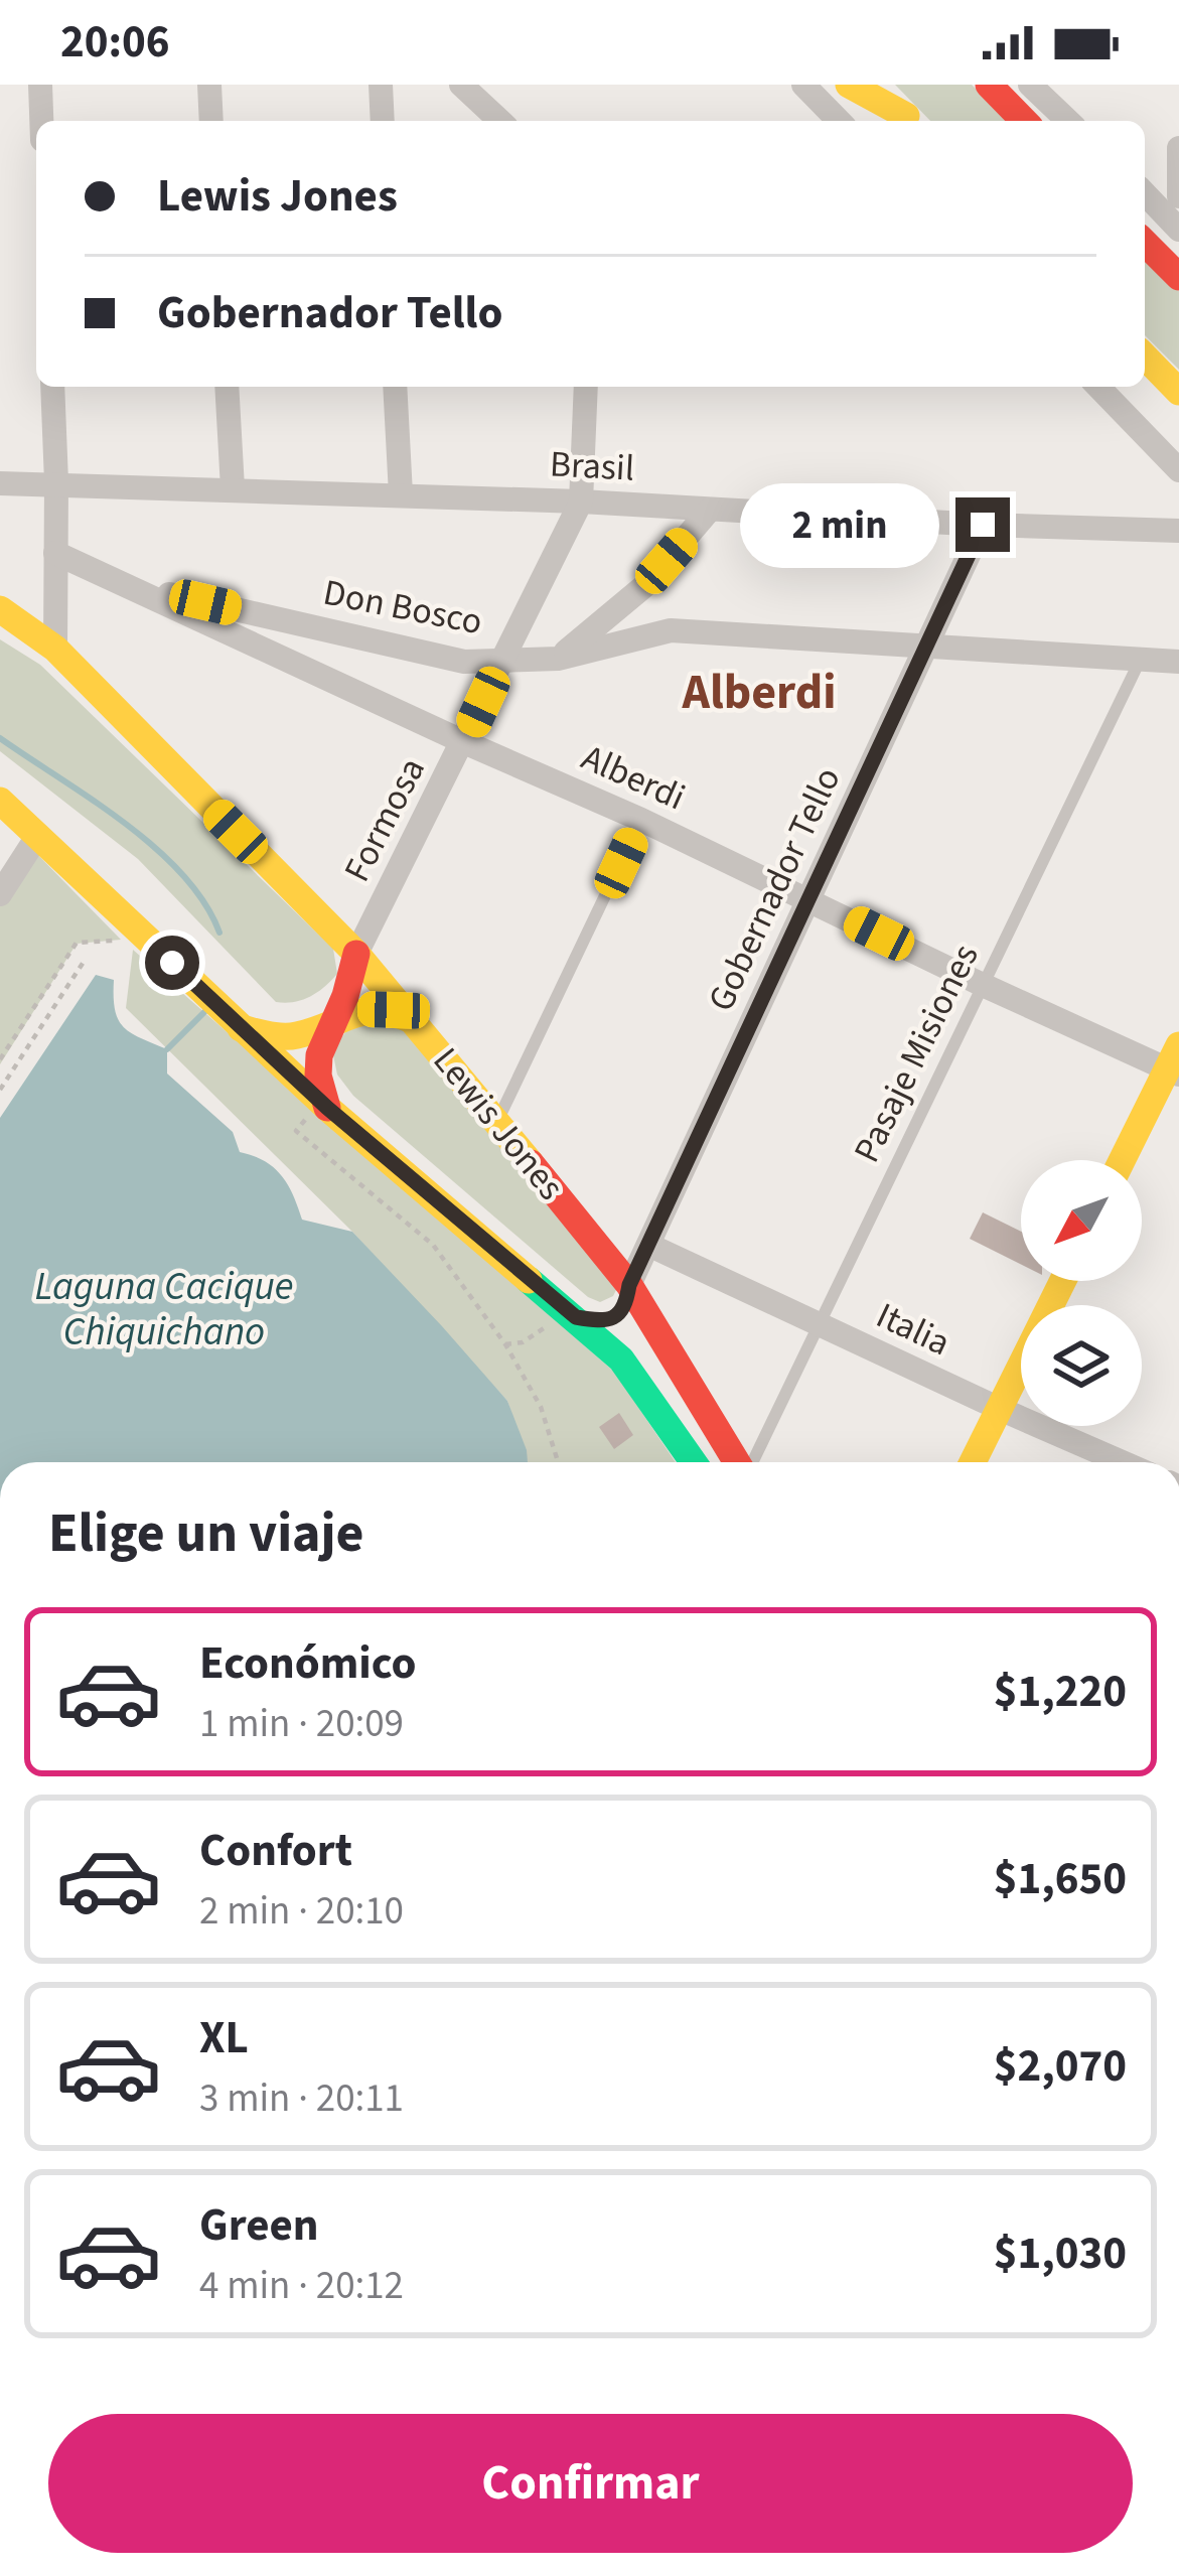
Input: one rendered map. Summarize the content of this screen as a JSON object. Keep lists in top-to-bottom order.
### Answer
{
  "streets": {
    "street": [
      "Brasil",
      "Don Bosco",
      "Alberdi",
      "Formosa",
      "Gobernador Tello",
      "Lewis Jones",
      "Italia"
    ],
    "lane": ["Pasaje Misiones"]
  },
  "crossings": [
    ["Brasil", "Formosa"],
    ["Brasil", "Gobernador Tello"],
    ["Don Bosco", "Alberdi"],
    ["Don Bosco", "Formosa"],
    ["Don Bosco", "Gobernador Tello"],
    ["Don Bosco", "Pasaje Misiones"],
    ["Alberdi", "Formosa"],
    ["Alberdi", "Gobernador Tello"],
    ["Alberdi", "Pasaje Misiones"],
    ["Formosa", "Lewis Jones"],
    ["Gobernador Tello", "Lewis Jones"],
    ["Gobernador Tello", "Italia"],
    ["Pasaje Misiones", "Italia"]
  ],
  "districts": ["Alberdi"],
  "water": ["Laguna Cacique Chiquichano"],
  "north": "bottom left",
  "page": {
    "status": "20:06",
    "banner": ["Lewis Jones", "Gobernador Tello"],
    "bubble": "2 min",
    "heading": "Elige un viaje",
    "list": [
      {
        "name": "Económico",
        "note": "1 min · 20:09",
        "value": "$1,220"
      },
      {
        "name": "Confort",
        "note": "2 min · 20:10",
        "value": "$1,650"
      },
      {
        "name": "XL",
        "note": "3 min · 20:11",
        "value": "$2,070"
      },
      {
        "name": "Green",
        "note": "4 min · 20:12",
        "value": "$1,030"
      }
    ],
    "buttons": "Confirmar"
  }
}
